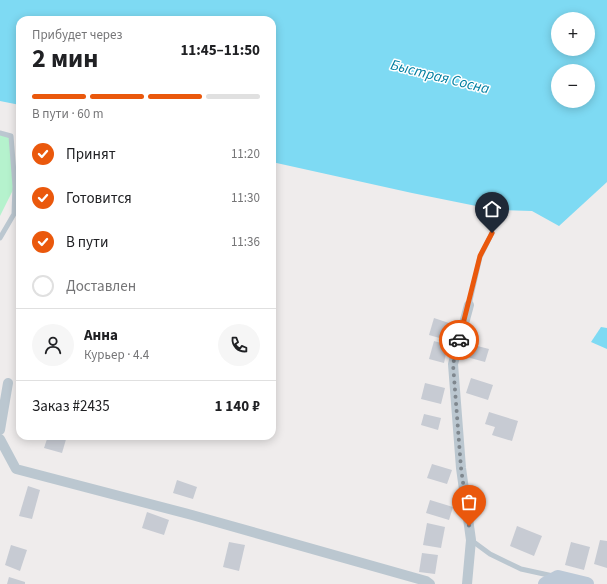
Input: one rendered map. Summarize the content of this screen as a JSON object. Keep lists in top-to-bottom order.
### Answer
{
  "water": ["Быстрая Сосна"],
  "page": {
    "map_buttons": ["+", "−"],
    "heading": ["2 мин", "Прибудет через", "11:45–11:50"],
    "panel": [
      "Анна",
      "Курьер · 4.4",
      "Заказ #2435",
      "1 140 ₽"
    ],
    "bar": "В пути · 60 m",
    "list": [
      ["Принят", "11:20"],
      ["Готовится", "11:30"],
      ["В пути", "11:36"],
      "Доставлен"
    ]
  }
}
